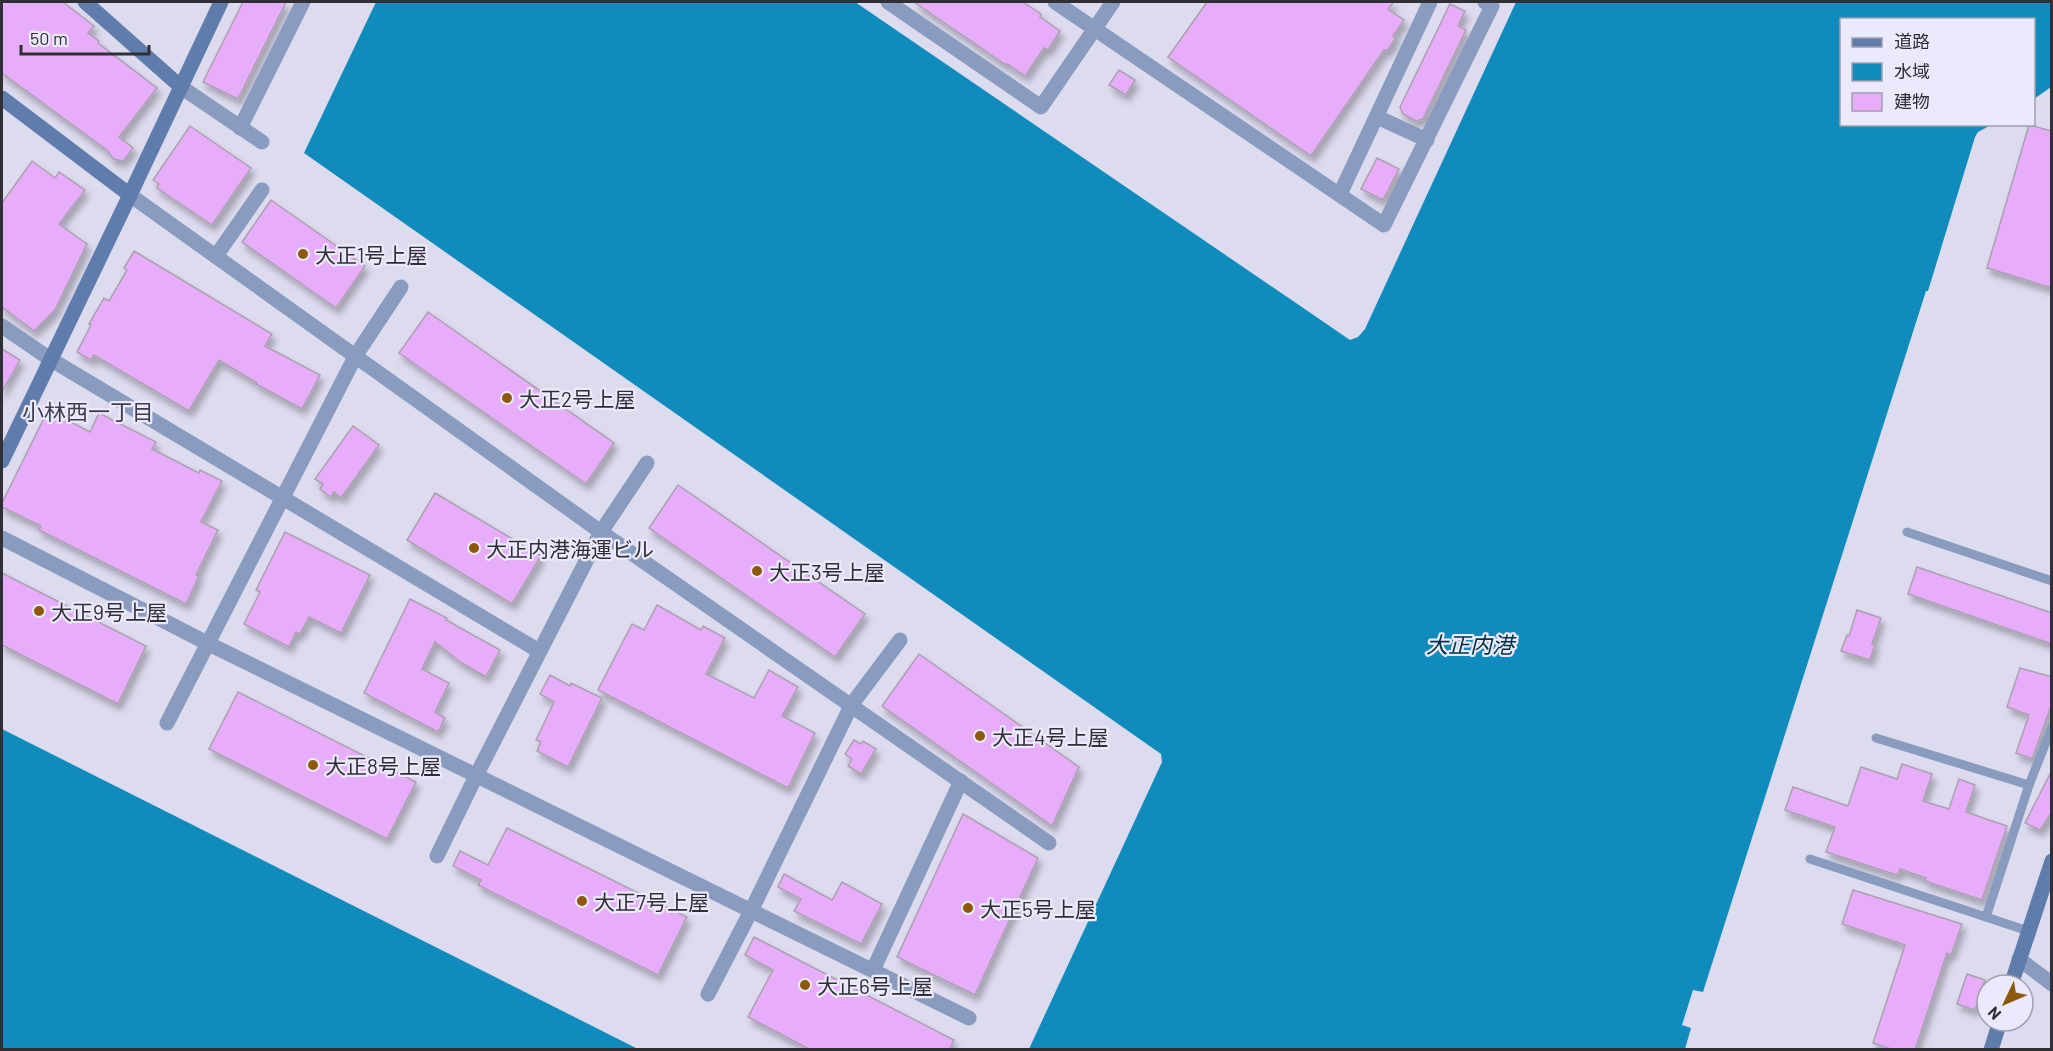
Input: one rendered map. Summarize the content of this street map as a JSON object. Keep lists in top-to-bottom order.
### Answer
{
  "districts": ["小林西一丁目"],
  "water": ["大正内港"],
  "places": [
    "大正1号上屋",
    "大正2号上屋",
    "大正内港海運ビル",
    "大正3号上屋",
    "大正9号上屋",
    "大正4号上屋",
    "大正8号上屋",
    "大正7号上屋",
    "大正5号上屋",
    "大正6号上屋"
  ],
  "legend": ["道路", "水域", "建物"],
  "scale_bar": "50 m",
  "north": "bottom left"
}
